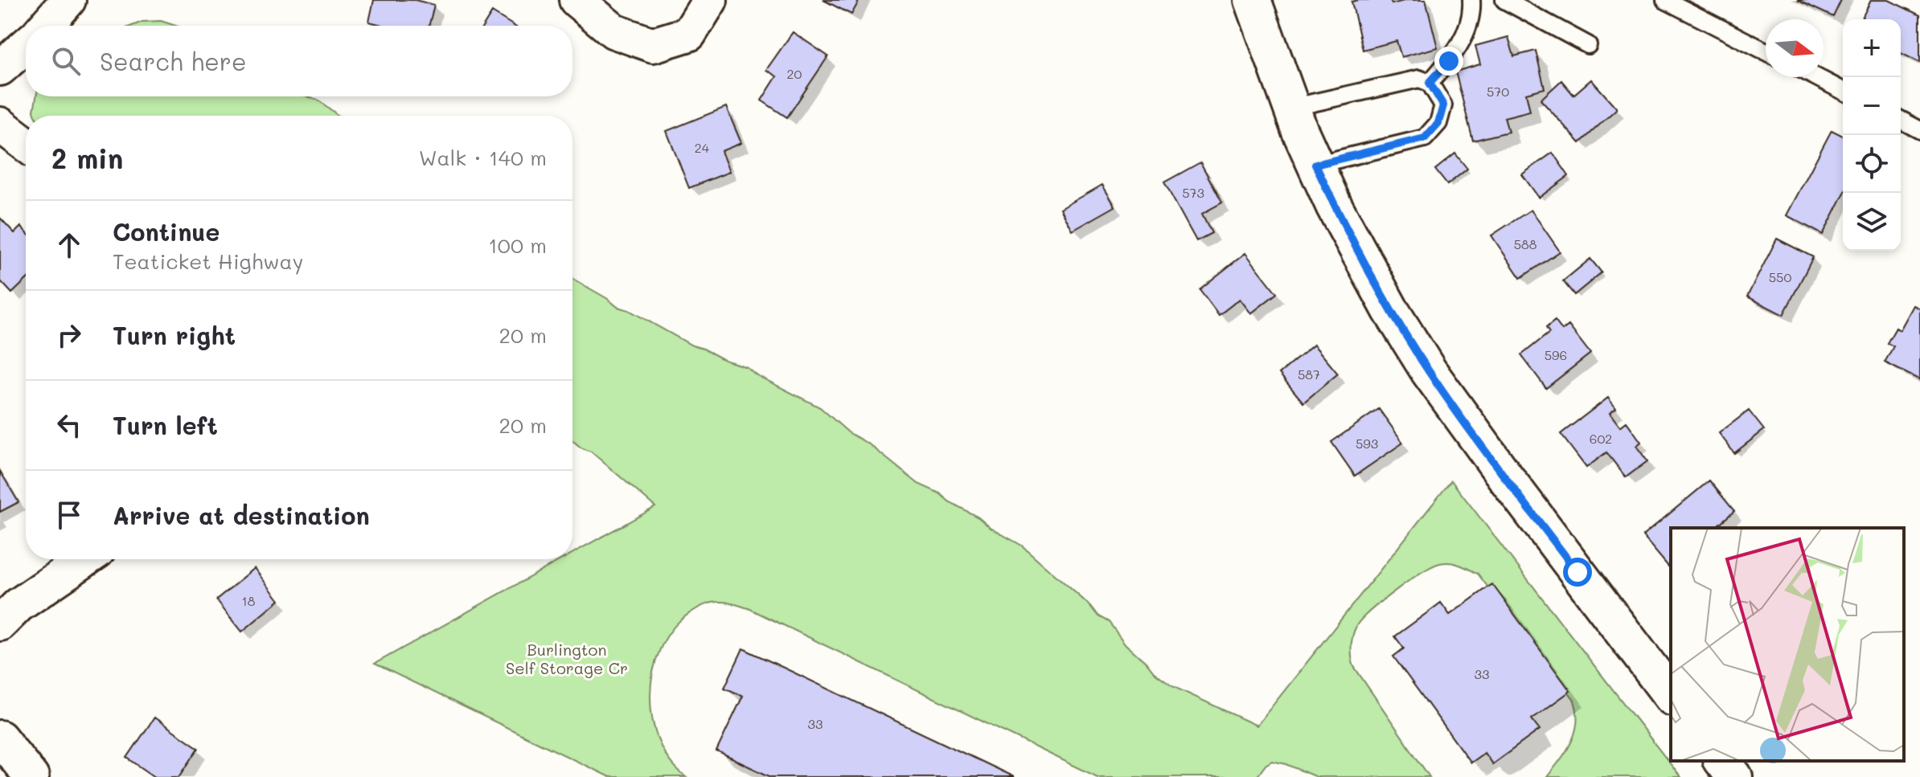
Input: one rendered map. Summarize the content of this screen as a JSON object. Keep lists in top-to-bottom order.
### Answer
{
  "parks": ["Burlington Self Storage Cr"],
  "house_numbers": [
    "20",
    "570",
    "24",
    "573",
    "588",
    "550",
    "596",
    "587",
    "602",
    "593",
    "18",
    "33",
    "33"
  ],
  "north": "right",
  "page": {
    "map_buttons": ["+", "−"],
    "search": "Search here",
    "heading": ["2 min", "Walk · 140 m"],
    "list": [
      ["Continue", "Teaticket Highway", "100 m"],
      ["Turn right", "20 m"],
      ["Turn left", "20 m"],
      "Arrive at destination"
    ]
  }
}
